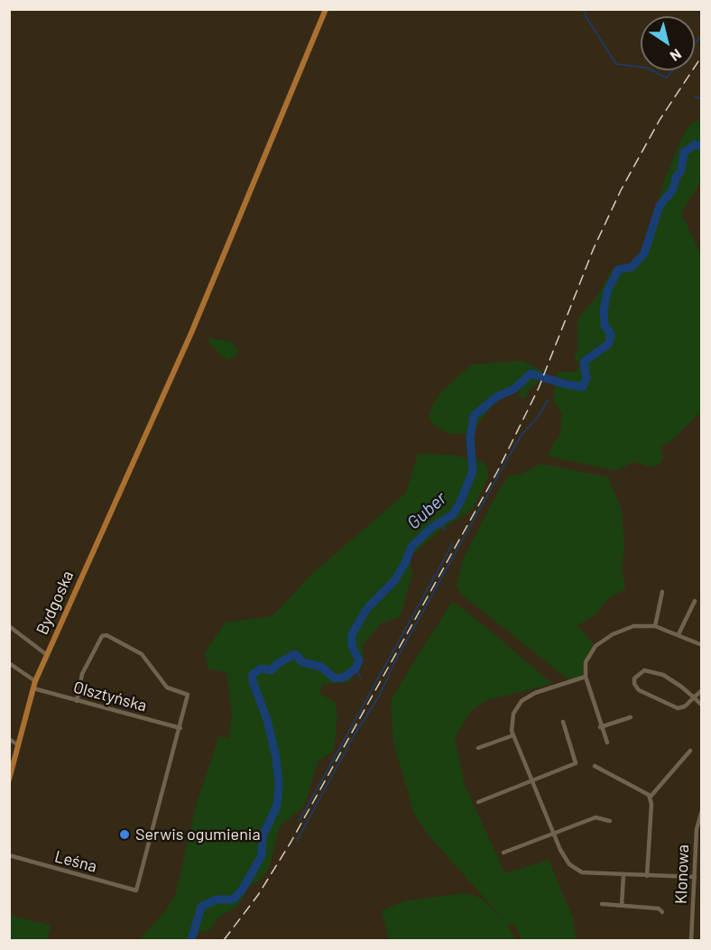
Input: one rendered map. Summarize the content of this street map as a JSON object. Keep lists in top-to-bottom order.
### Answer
{
  "streets": {
    "main road": ["Bydgoska"],
    "street": ["Olsztyńska", "Leśna", "Klonowa"]
  },
  "crossings": [
    ["Bydgoska", "Olsztyńska"],
    ["Olsztyńska", "Leśna"]
  ],
  "water": ["Guber"],
  "places": ["Serwis ogumienia"],
  "north": "bottom right"
}
